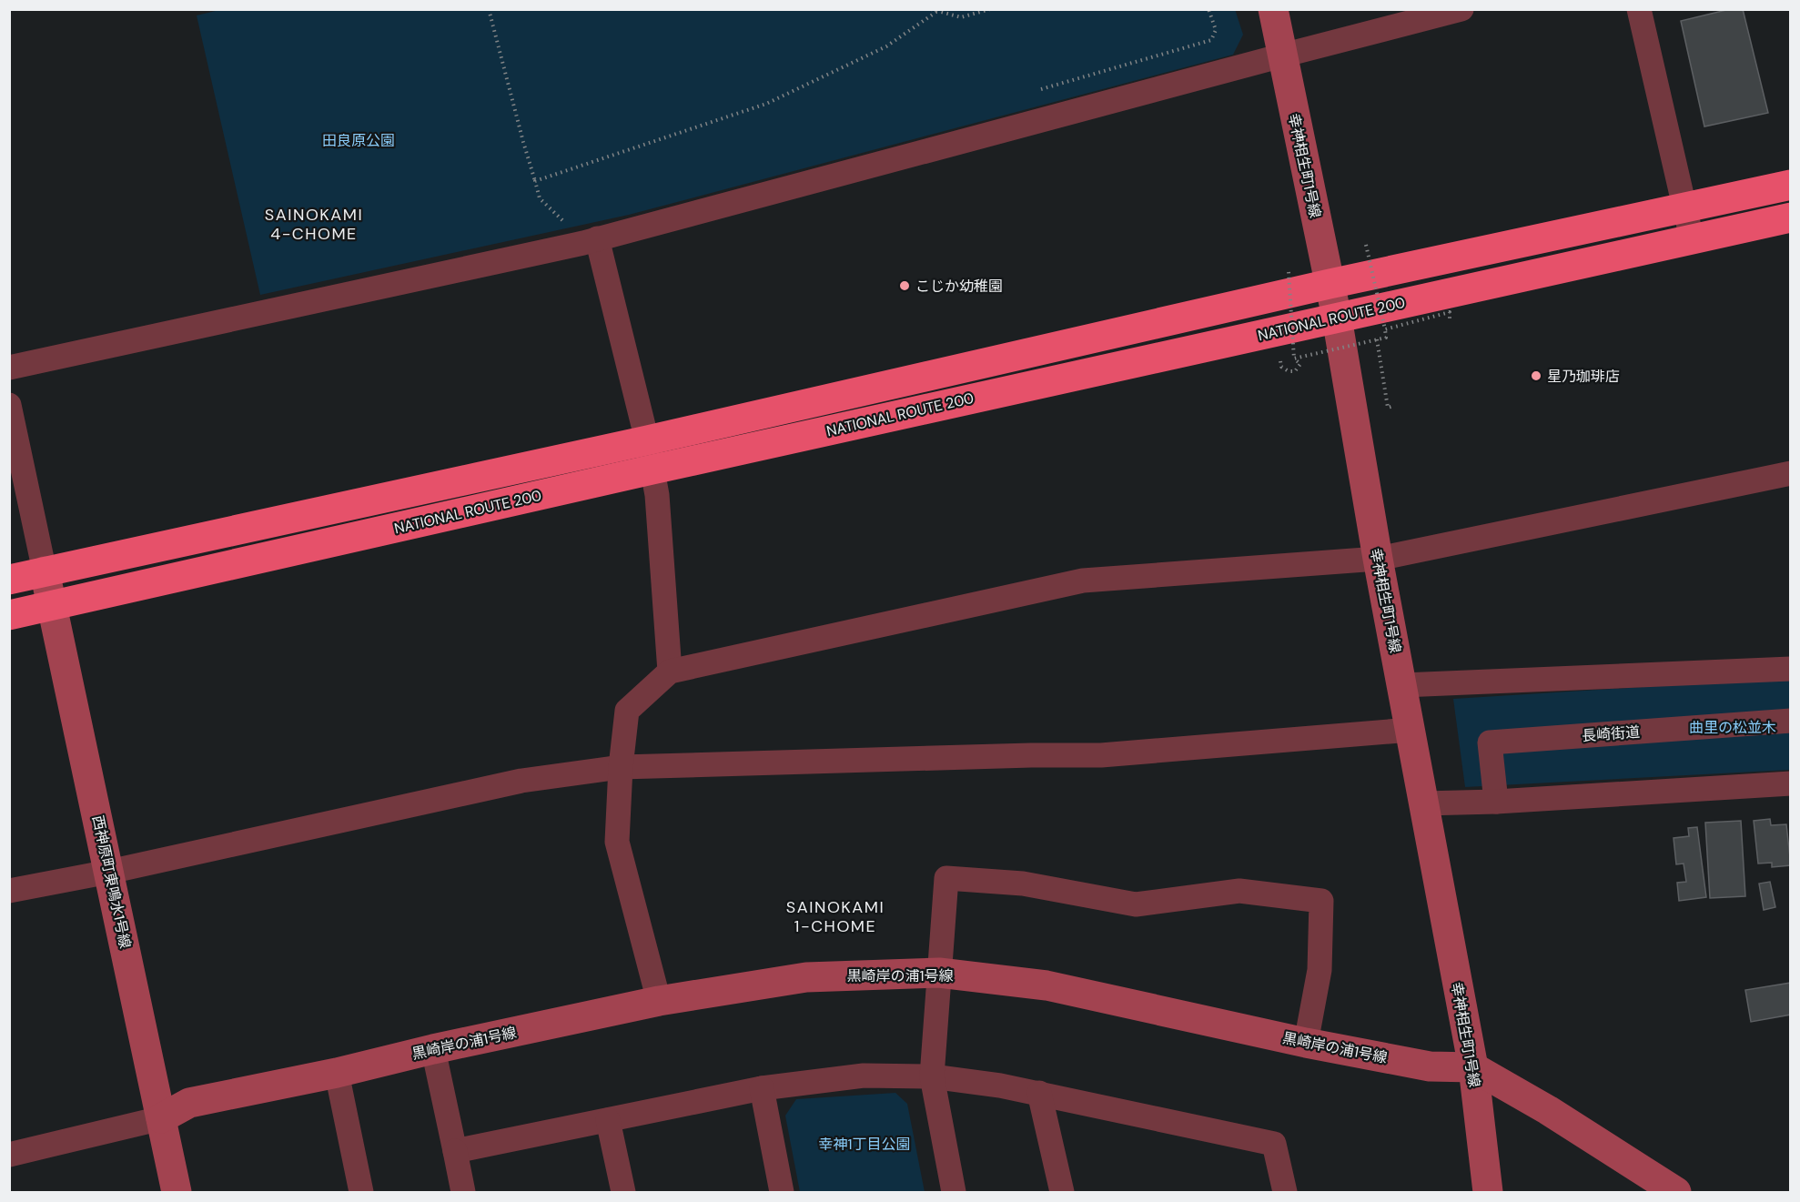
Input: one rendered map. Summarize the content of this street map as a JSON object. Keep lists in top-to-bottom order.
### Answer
{
  "streets": {
    "highway": ["NATIONAL ROUTE 200"],
    "street": [
      "幸神相生町1号線",
      "長崎街道",
      "西神原町東鳴水1号線",
      "黒崎岸の浦1号線"
    ]
  },
  "crossings": [
    ["幸神相生町1号線", "NATIONAL ROUTE 200"],
    ["幸神相生町1号線", "黒崎岸の浦1号線"],
    ["NATIONAL ROUTE 200", "西神原町東鳴水1号線"],
    ["西神原町東鳴水1号線", "黒崎岸の浦1号線"]
  ],
  "districts": ["SAINOKAMI 4-CHOME", "SAINOKAMI 1-CHOME"],
  "parks": ["田良原公園", "曲里の松並木", "幸神1丁目公園"],
  "places": ["こじか幼稚園", "星乃珈琲店"]
}
